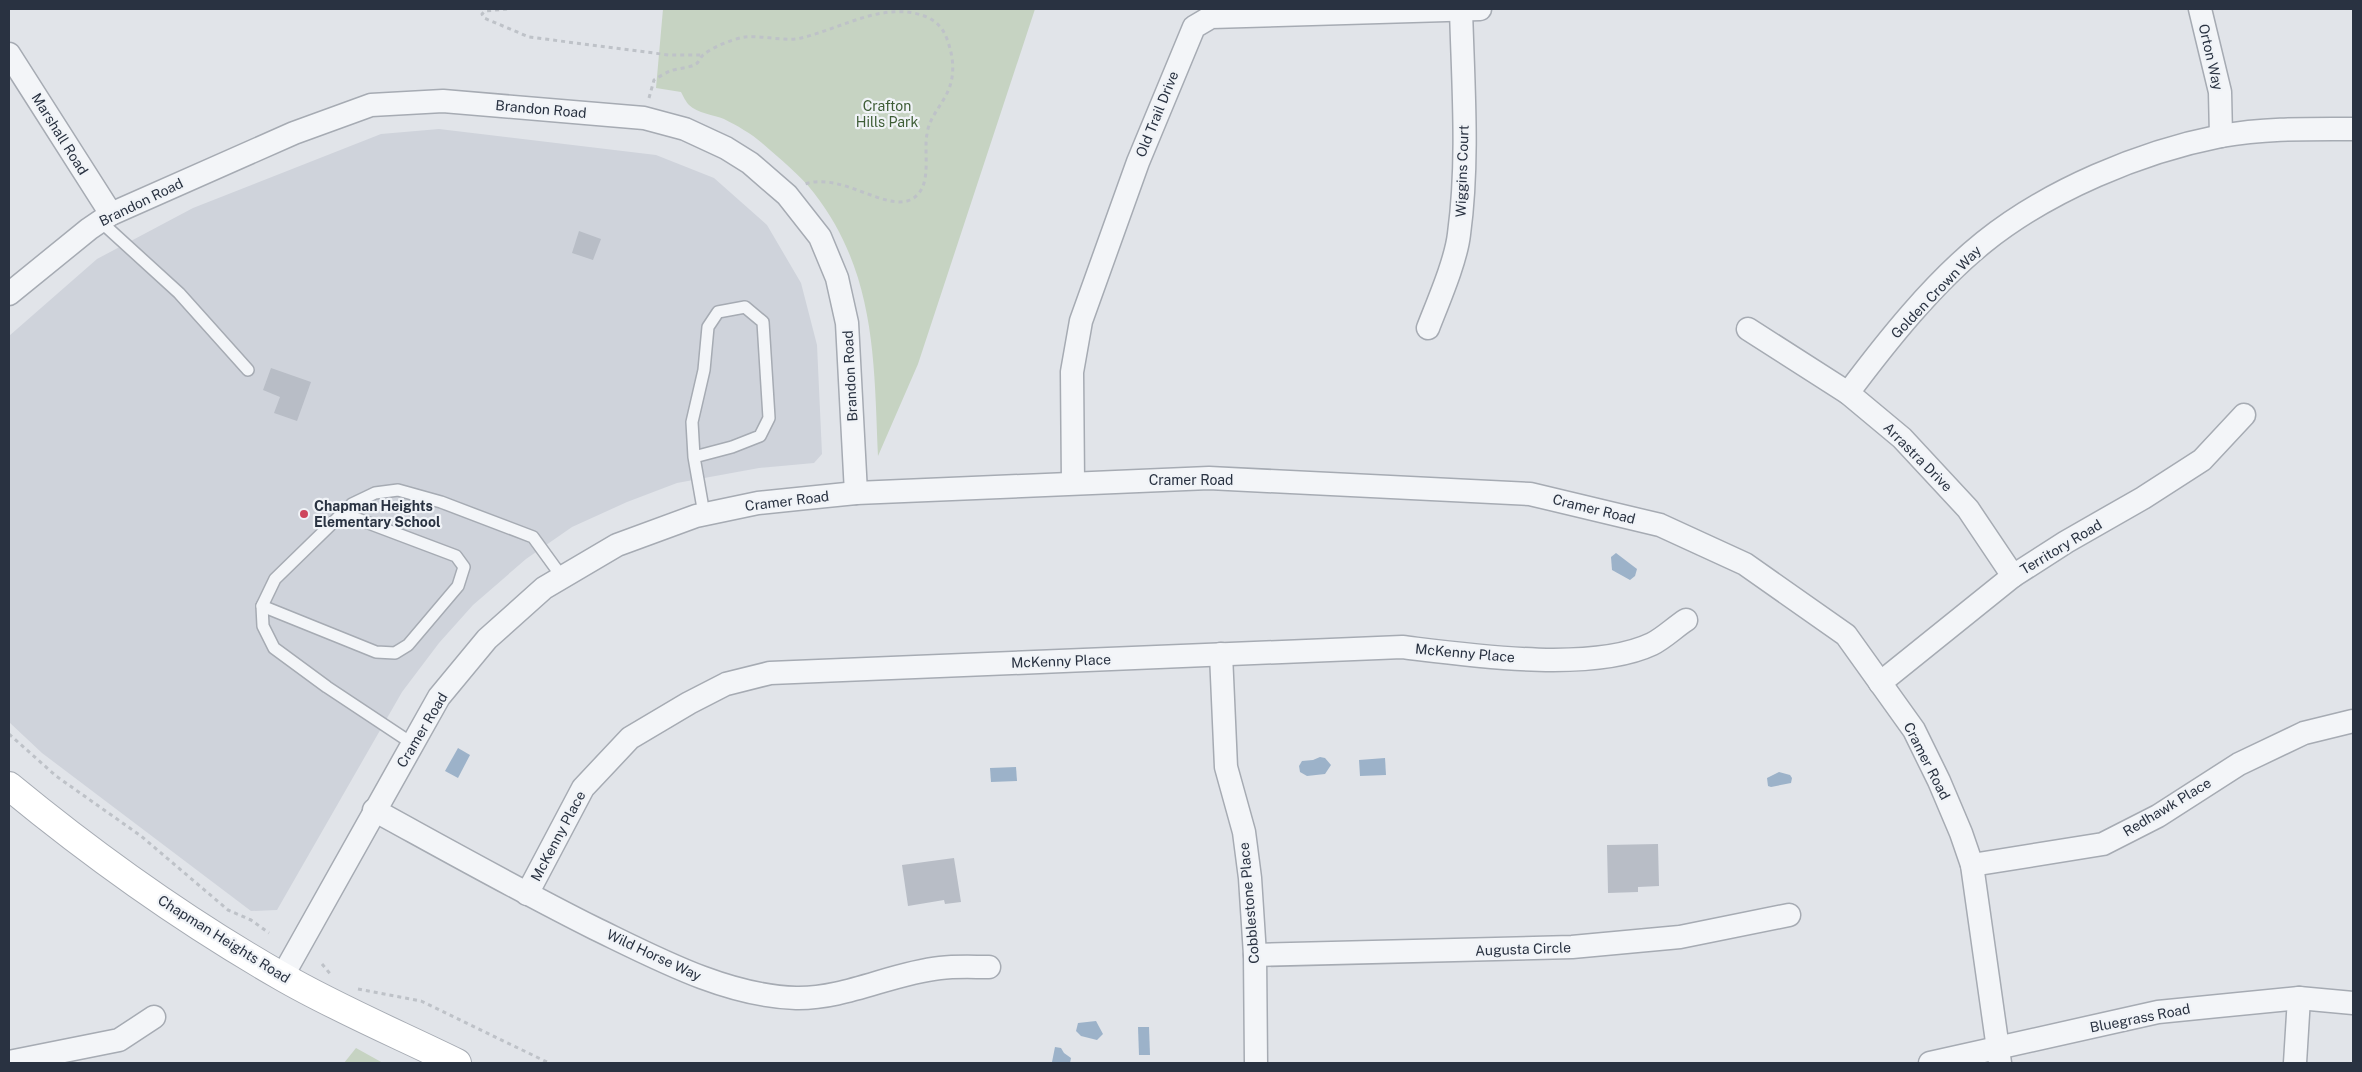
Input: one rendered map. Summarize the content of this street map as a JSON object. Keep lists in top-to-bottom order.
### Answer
{
  "streets": {
    "street": [
      "Orton Way",
      "Brandon Road",
      "Old Trail Drive",
      "Marshall Road",
      "Wiggins Court",
      "Golden Crown Way",
      "Arrastra Drive",
      "Cramer Road",
      "Territory Road",
      "McKenny Place",
      "Redhawk Place",
      "Cobblestone Place",
      "Chapman Heights Road",
      "Augusta Circle",
      "Wild Horse Way",
      "Bluegrass Road"
    ]
  },
  "crossings": [
    ["Orton Way", "Golden Crown Way"],
    ["Brandon Road", "Marshall Road"],
    ["Brandon Road", "Cramer Road"],
    ["Old Trail Drive", "Wiggins Court"],
    ["Old Trail Drive", "Cramer Road"],
    ["Golden Crown Way", "Arrastra Drive"],
    ["Arrastra Drive", "Territory Road"],
    ["Cramer Road", "Territory Road"],
    ["Cramer Road", "Redhawk Place"],
    ["Cramer Road", "Chapman Heights Road"],
    ["Cramer Road", "Wild Horse Way"],
    ["Cramer Road", "Bluegrass Road"],
    ["McKenny Place", "Cobblestone Place"],
    ["McKenny Place", "Wild Horse Way"],
    ["Cobblestone Place", "Augusta Circle"]
  ],
  "parks": ["Crafton Hills Park"],
  "places": ["Chapman Heights Elementary School"]
}
